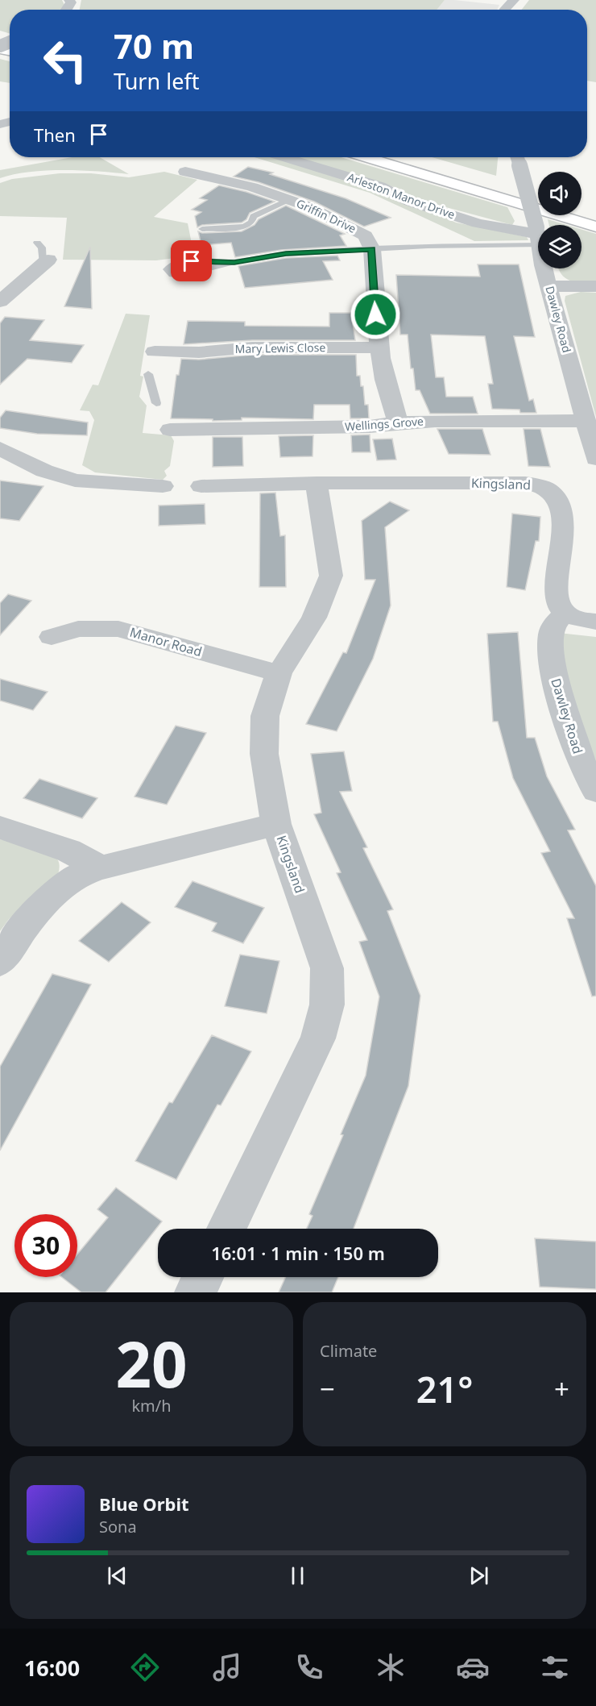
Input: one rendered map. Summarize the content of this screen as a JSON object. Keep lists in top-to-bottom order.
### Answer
{
  "streets": {
    "street": [
      "Arleston Manor Drive",
      "Griffin Drive",
      "Dawley Road",
      "Mary Lewis Close",
      "Wellings Grove",
      "Kingsland",
      "Manor Road"
    ]
  },
  "crossings": [
    ["Arleston Manor Drive", "Dawley Road"],
    ["Dawley Road", "Wellings Grove"],
    ["Dawley Road", "Kingsland"],
    ["Kingsland", "Manor Road"]
  ],
  "page": {
    "turn": ["70 m", "Turn left"],
    "then": "Then",
    "limit": "30",
    "trip": "16:01 · 1 min · 150 m",
    "tile": [
      ["20", "km/h"],
      "Climate"
    ],
    "heat": ["−", "21°", "+"],
    "song": ["Blue Orbit", "Sona"],
    "tabs": "16:00"
  }
}
